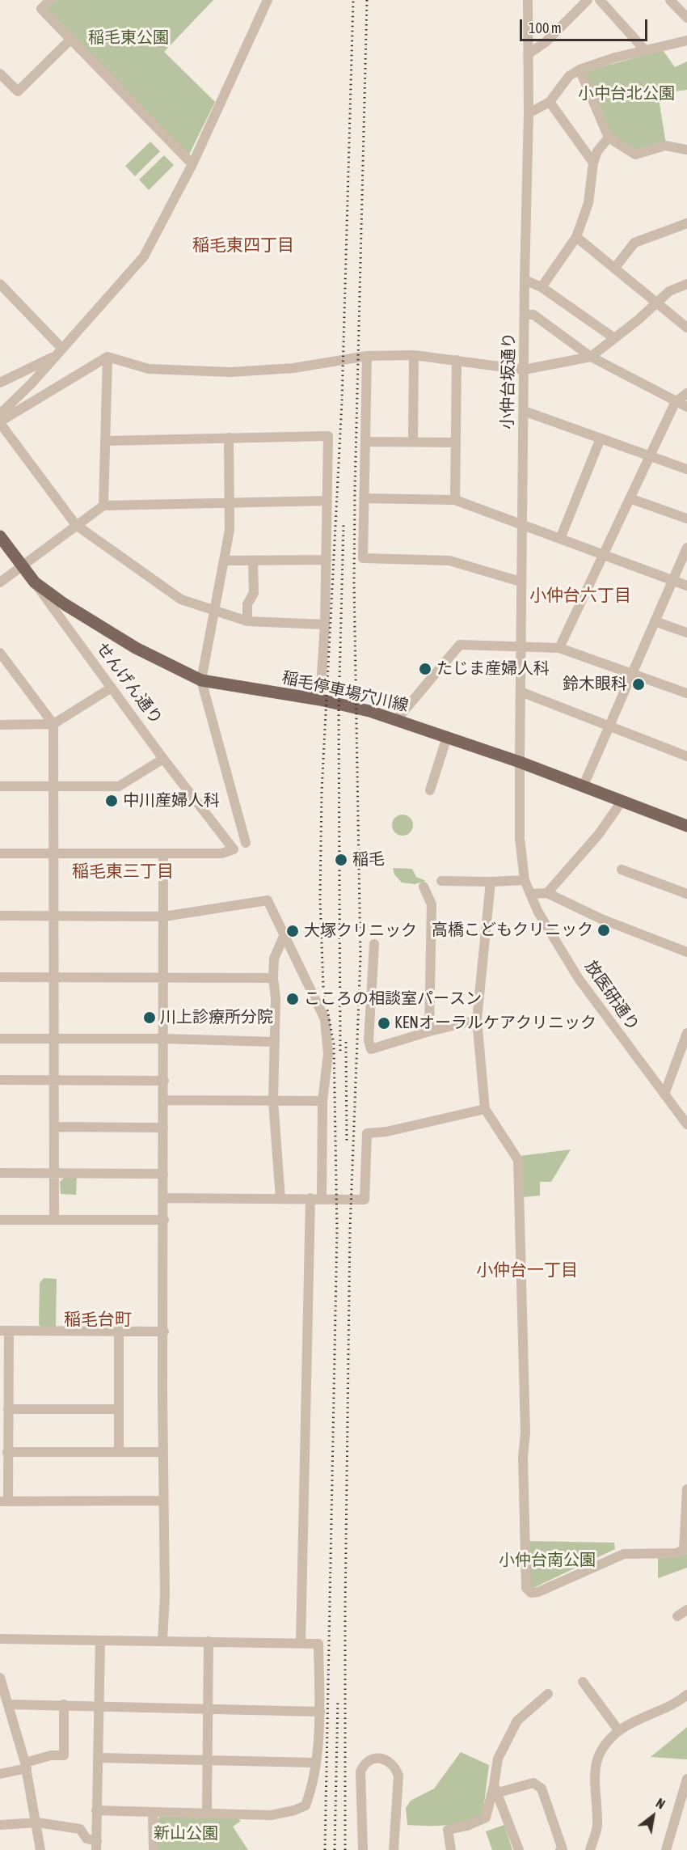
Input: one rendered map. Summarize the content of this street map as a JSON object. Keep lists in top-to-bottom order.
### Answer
{
  "streets": {
    "main road": ["せんげん通り", "稲毛停車場穴川線"],
    "street": ["小仲台坂通り", "放医研通り"]
  },
  "crossings": [
    ["小仲台坂通り", "稲毛停車場穴川線"],
    ["小仲台坂通り", "放医研通り"],
    ["せんげん通り", "稲毛停車場穴川線"],
    ["稲毛停車場穴川線", "放医研通り"]
  ],
  "districts": [
    "稲毛東四丁目",
    "小仲台六丁目",
    "稲毛東三丁目",
    "小仲台一丁目",
    "稲毛台町"
  ],
  "parks": [
    "稲毛東公園",
    "小中台北公園",
    "小仲台南公園",
    "新山公園"
  ],
  "places": [
    "たじま産婦人科",
    "鈴木眼科",
    "中川産婦人科",
    "稲毛",
    "高橋こどもクリニック",
    "大塚クリニック",
    "こころの相談室パースン",
    "川上診療所分院",
    "KENオーラルケアクリニック"
  ],
  "scale_bar": "100 m",
  "north": "top right"
}
